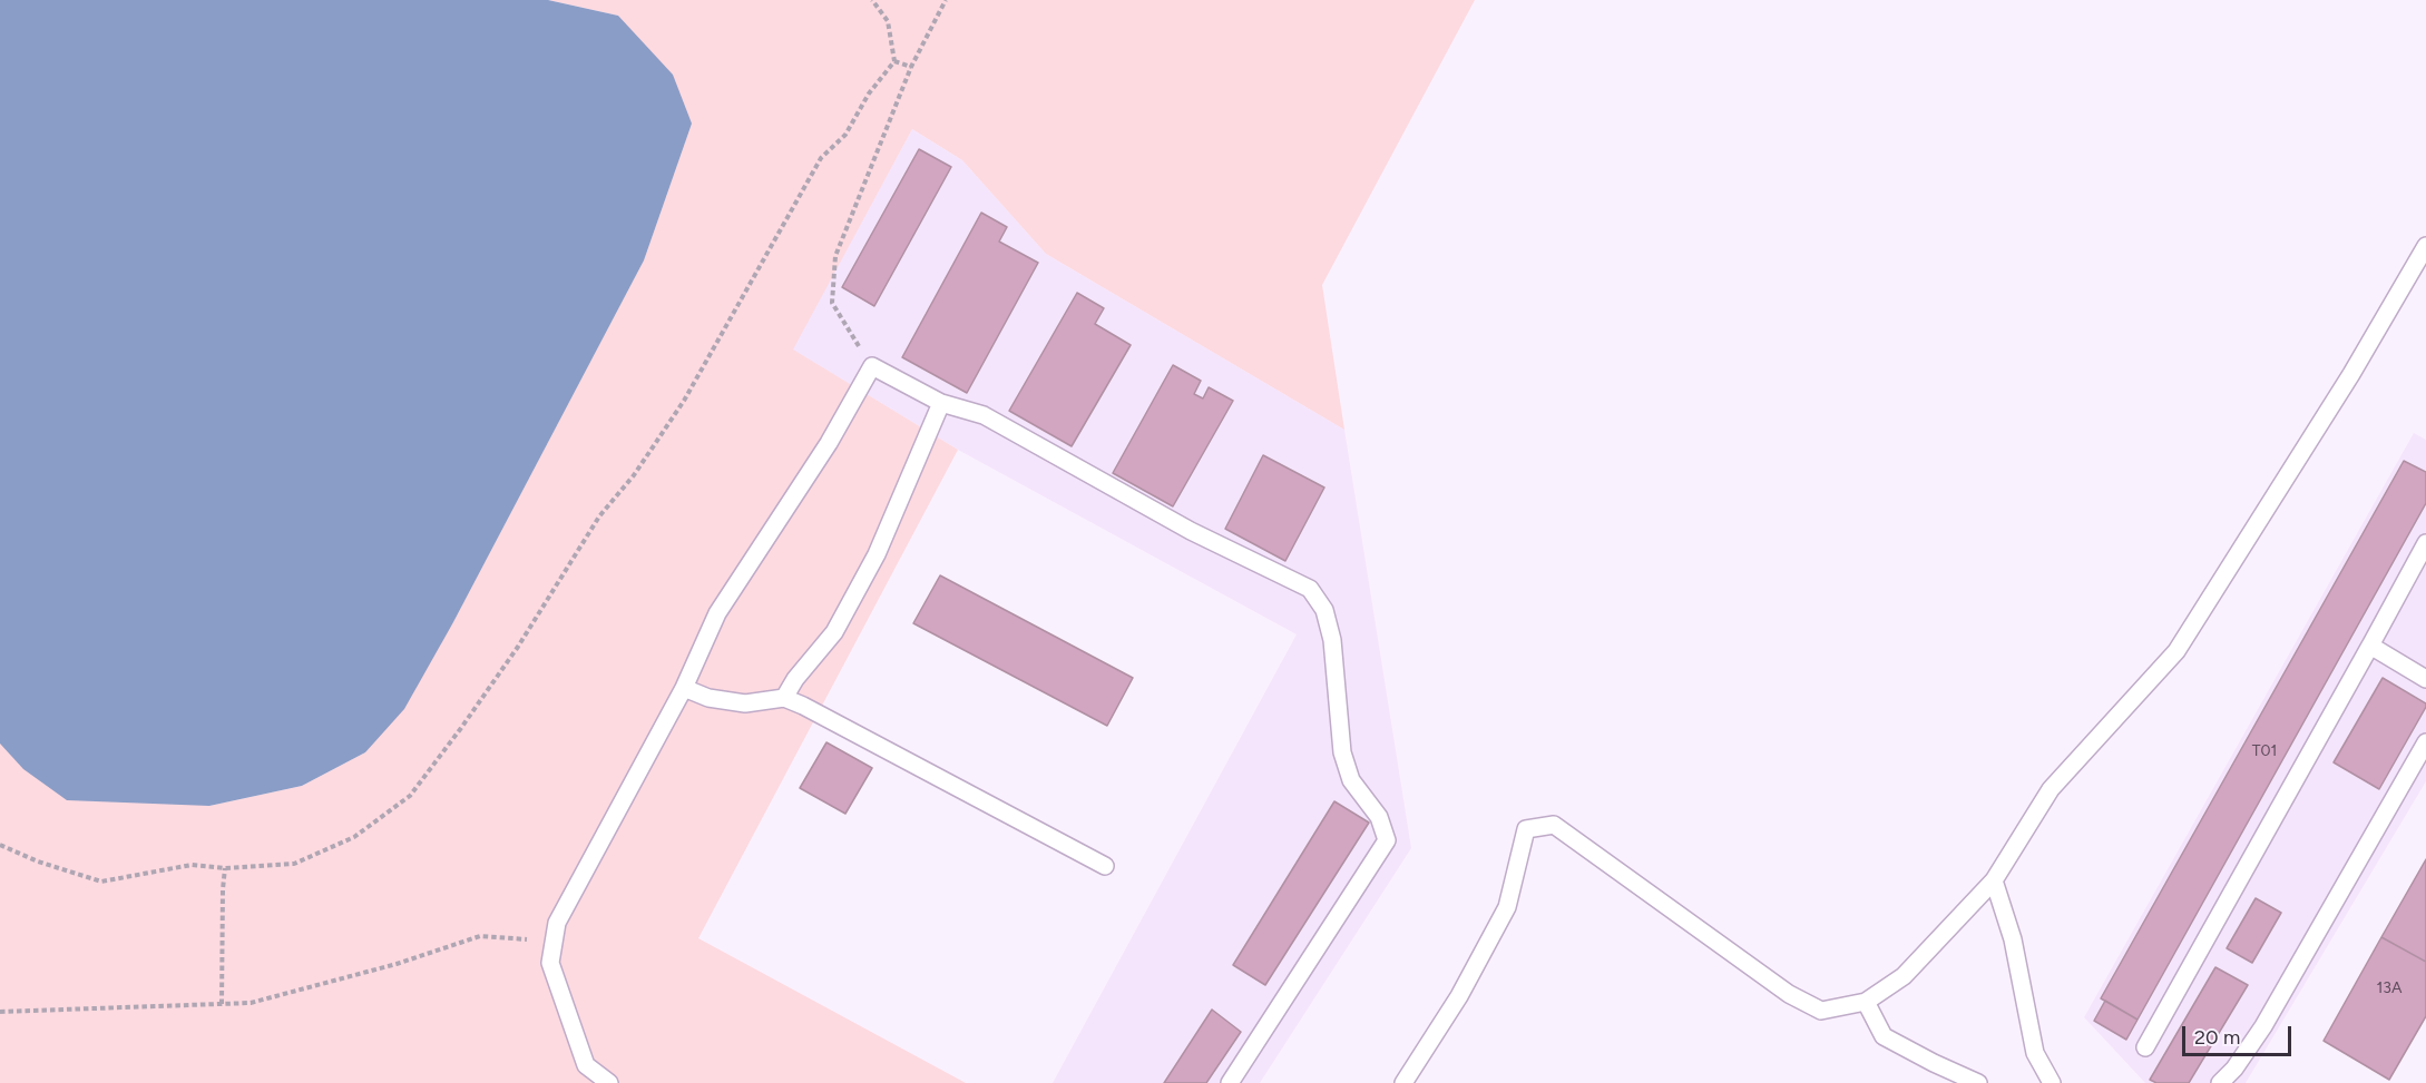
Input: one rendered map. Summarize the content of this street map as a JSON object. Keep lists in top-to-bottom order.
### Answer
{
  "house_numbers": ["T01", "13A"],
  "scale_bar": "20 m"
}
